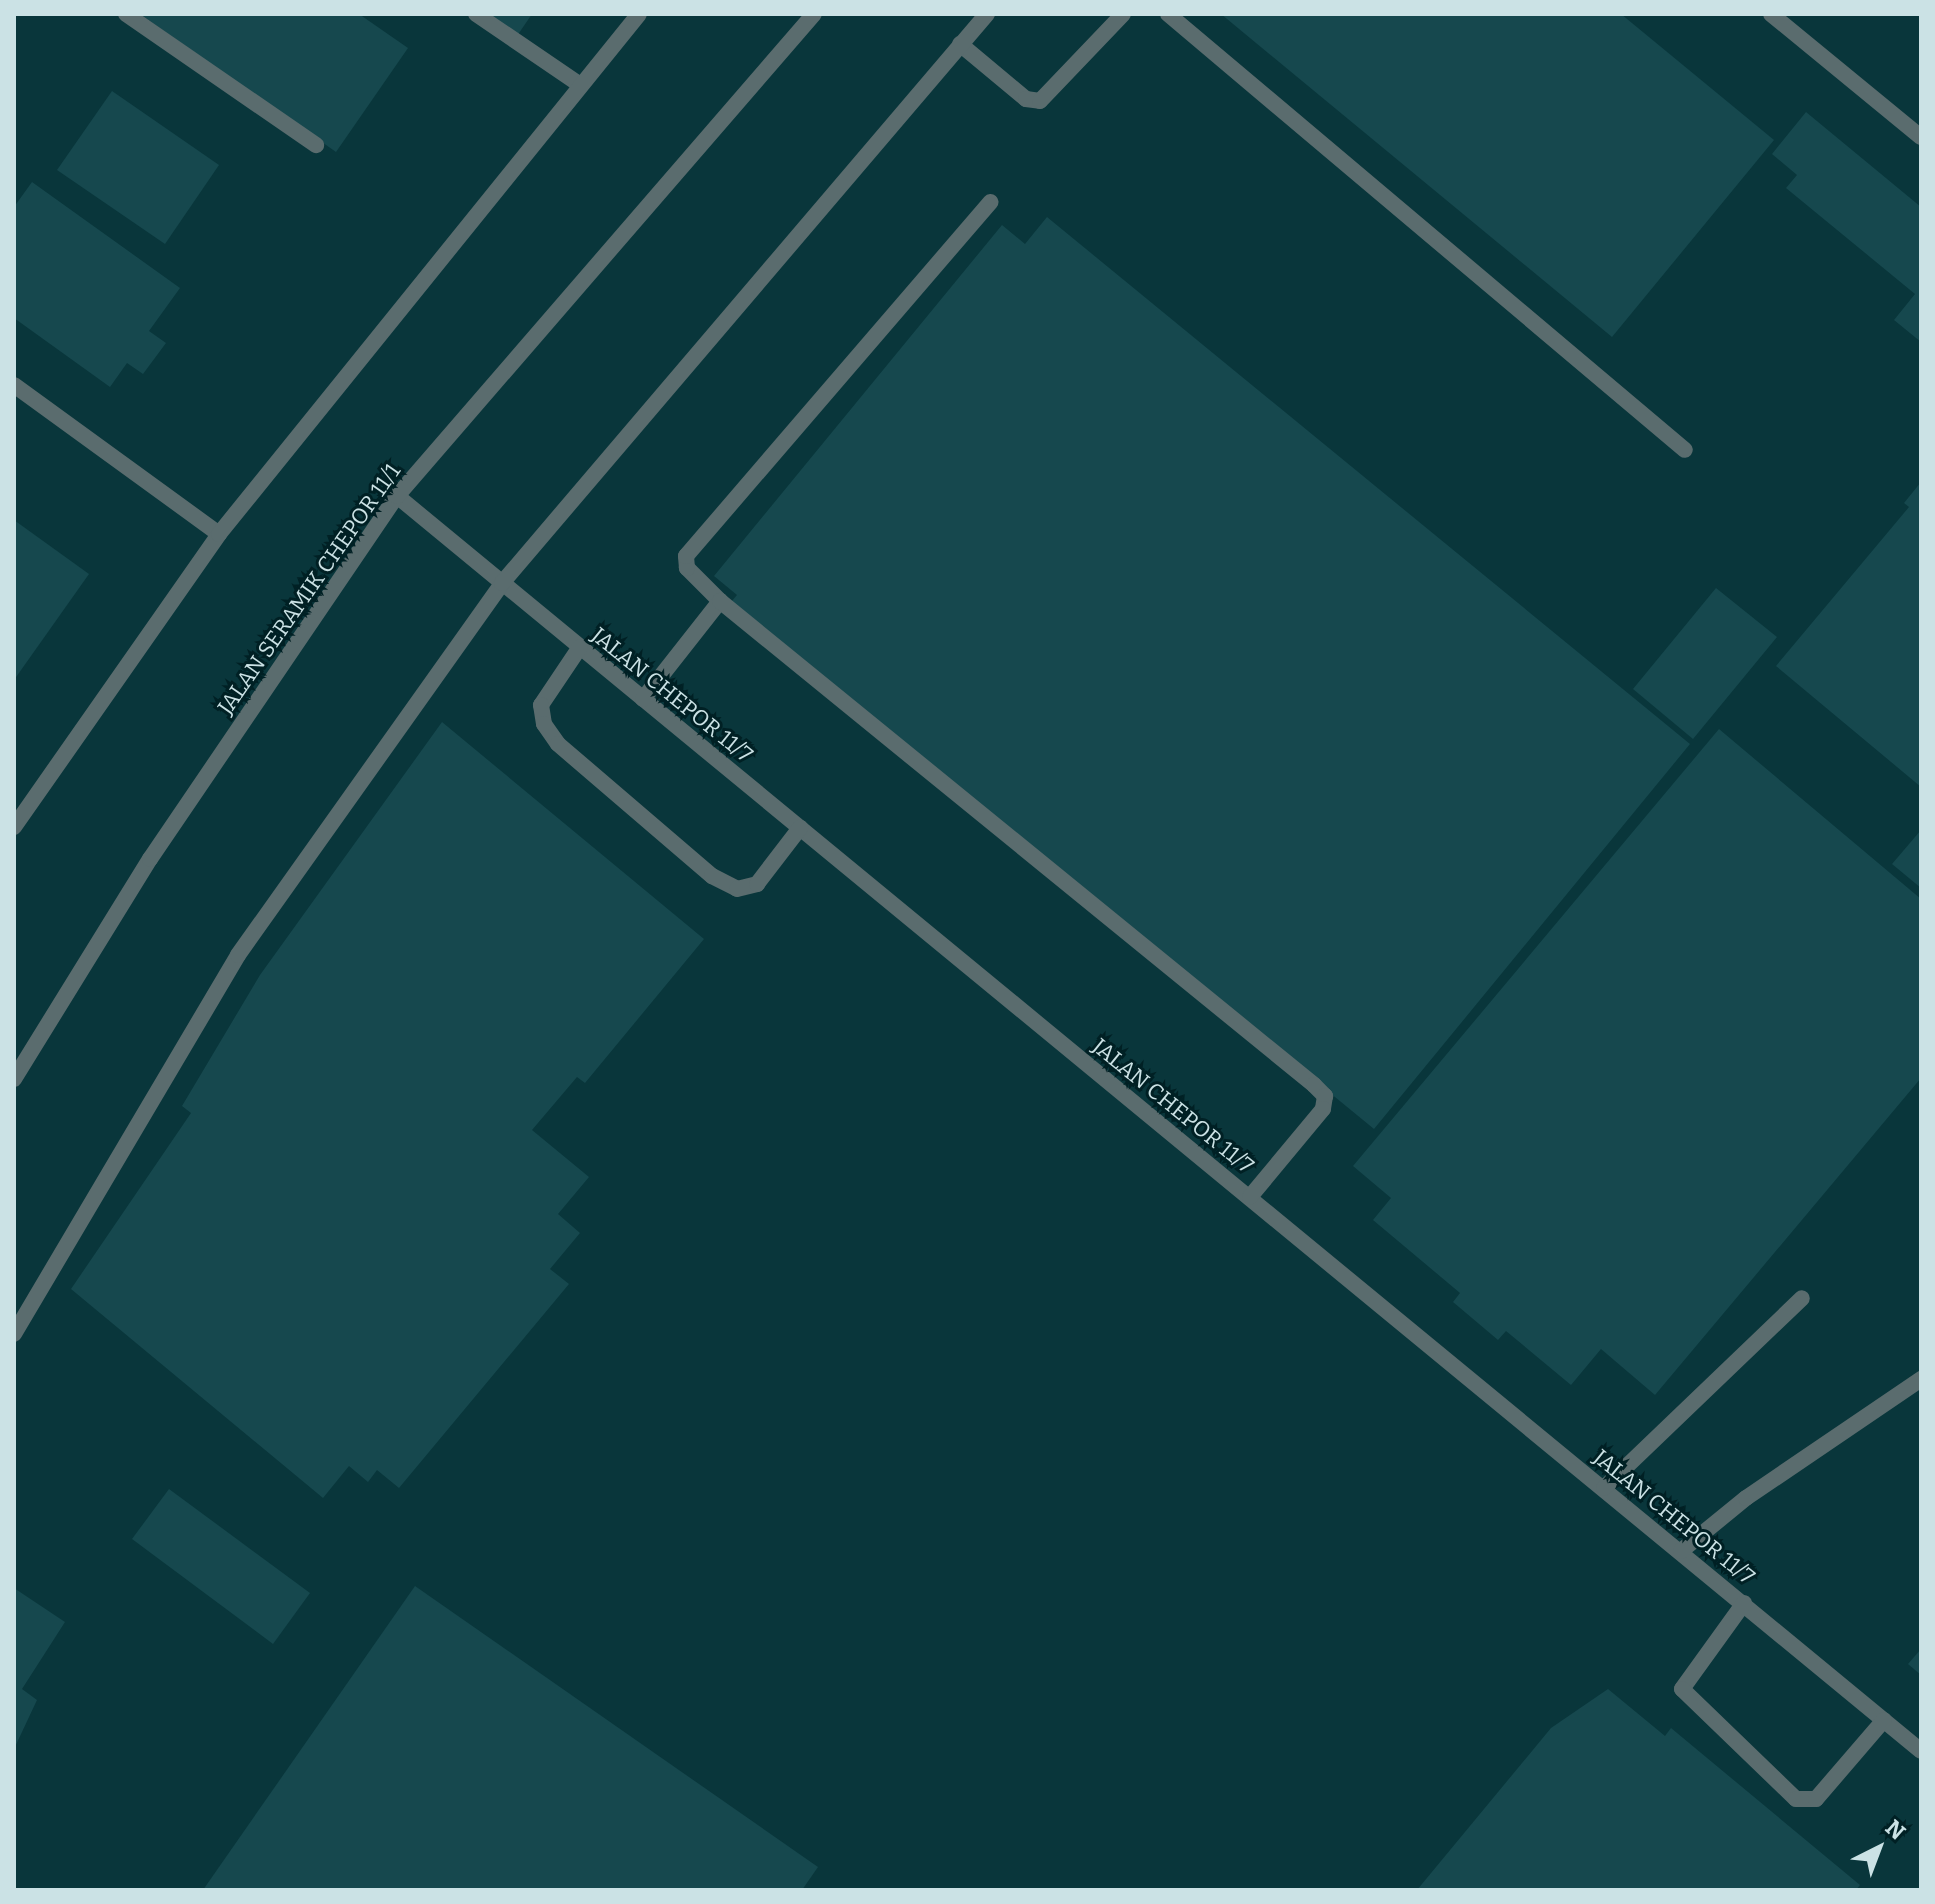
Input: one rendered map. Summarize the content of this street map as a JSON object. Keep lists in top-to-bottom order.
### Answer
{
  "streets": {
    "street": ["JALAN SERAMIK CHEPOR 11/1", "JALAN CHEPOR 11/7"]
  },
  "crossings": [
    ["JALAN SERAMIK CHEPOR 11/1", "JALAN CHEPOR 11/7"]
  ],
  "north": "top right"
}
